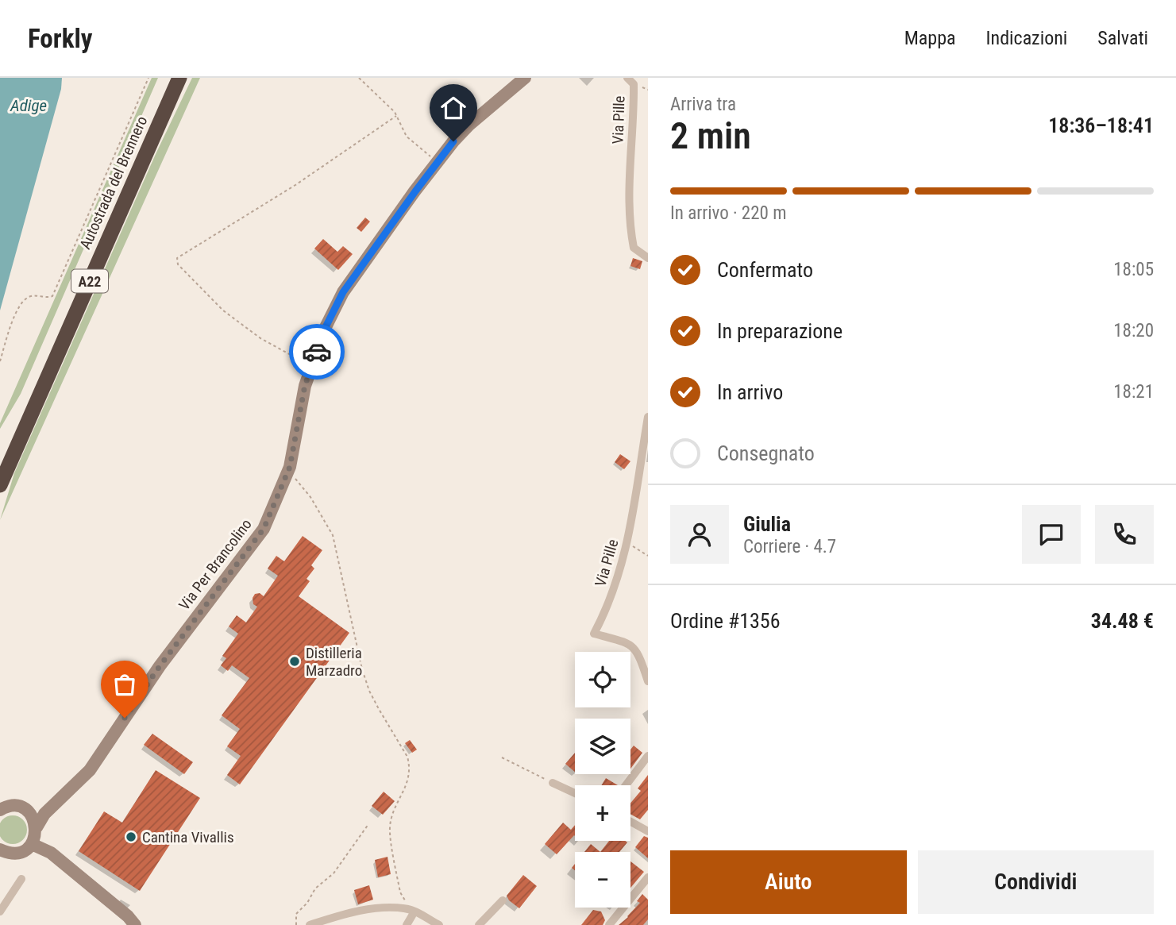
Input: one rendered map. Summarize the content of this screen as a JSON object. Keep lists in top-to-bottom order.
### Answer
{
  "streets": {
    "highway": ["Autostrada del Brennero", "A22"],
    "main road": ["Via Per Brancolino"],
    "street": ["Via Pille"]
  },
  "water": ["Adige"],
  "places": ["Distilleria Marzadro", "Cantina Vivallis"],
  "page": {
    "header": "Forkly",
    "nav": ["Mappa", "Indicazioni", "Salvati"],
    "heading": ["2 min", "Arriva tra", "18:36–18:41"],
    "panel": [
      "Giulia",
      "Corriere · 4.7",
      "Ordine #1356",
      "34.48 €"
    ],
    "bar": "In arrivo · 220 m",
    "list": [
      ["Confermato", "18:05"],
      ["In preparazione", "18:20"],
      ["In arrivo", "18:21"],
      "Consegnato"
    ],
    "map_buttons": ["+", "−"],
    "buttons": ["Aiuto", "Condividi"]
  }
}
